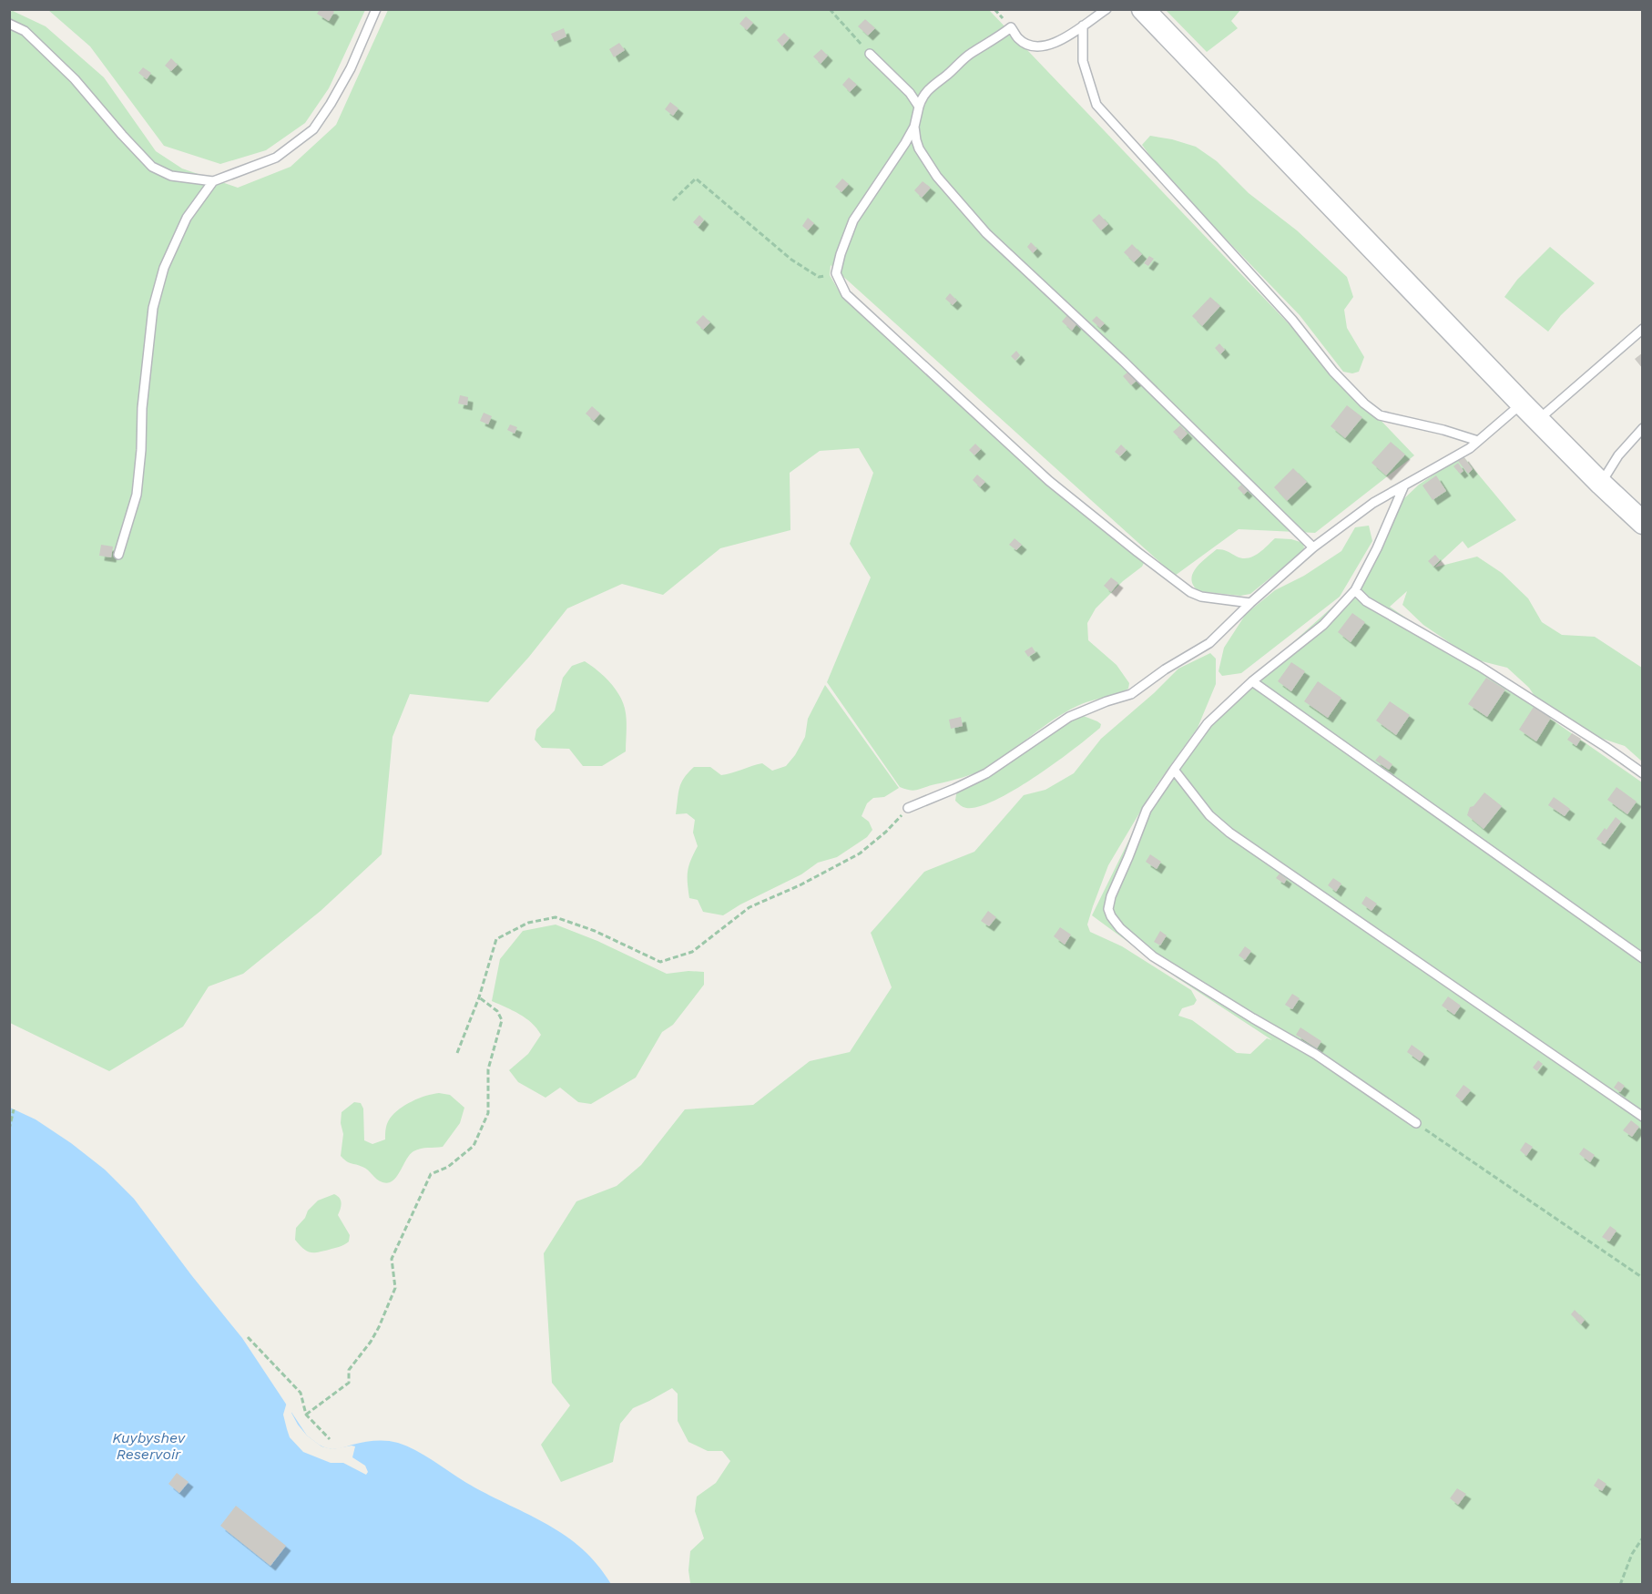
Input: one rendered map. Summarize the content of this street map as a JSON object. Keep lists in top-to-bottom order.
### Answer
{
  "water": ["Kuybyshev Reservoir"]
}
